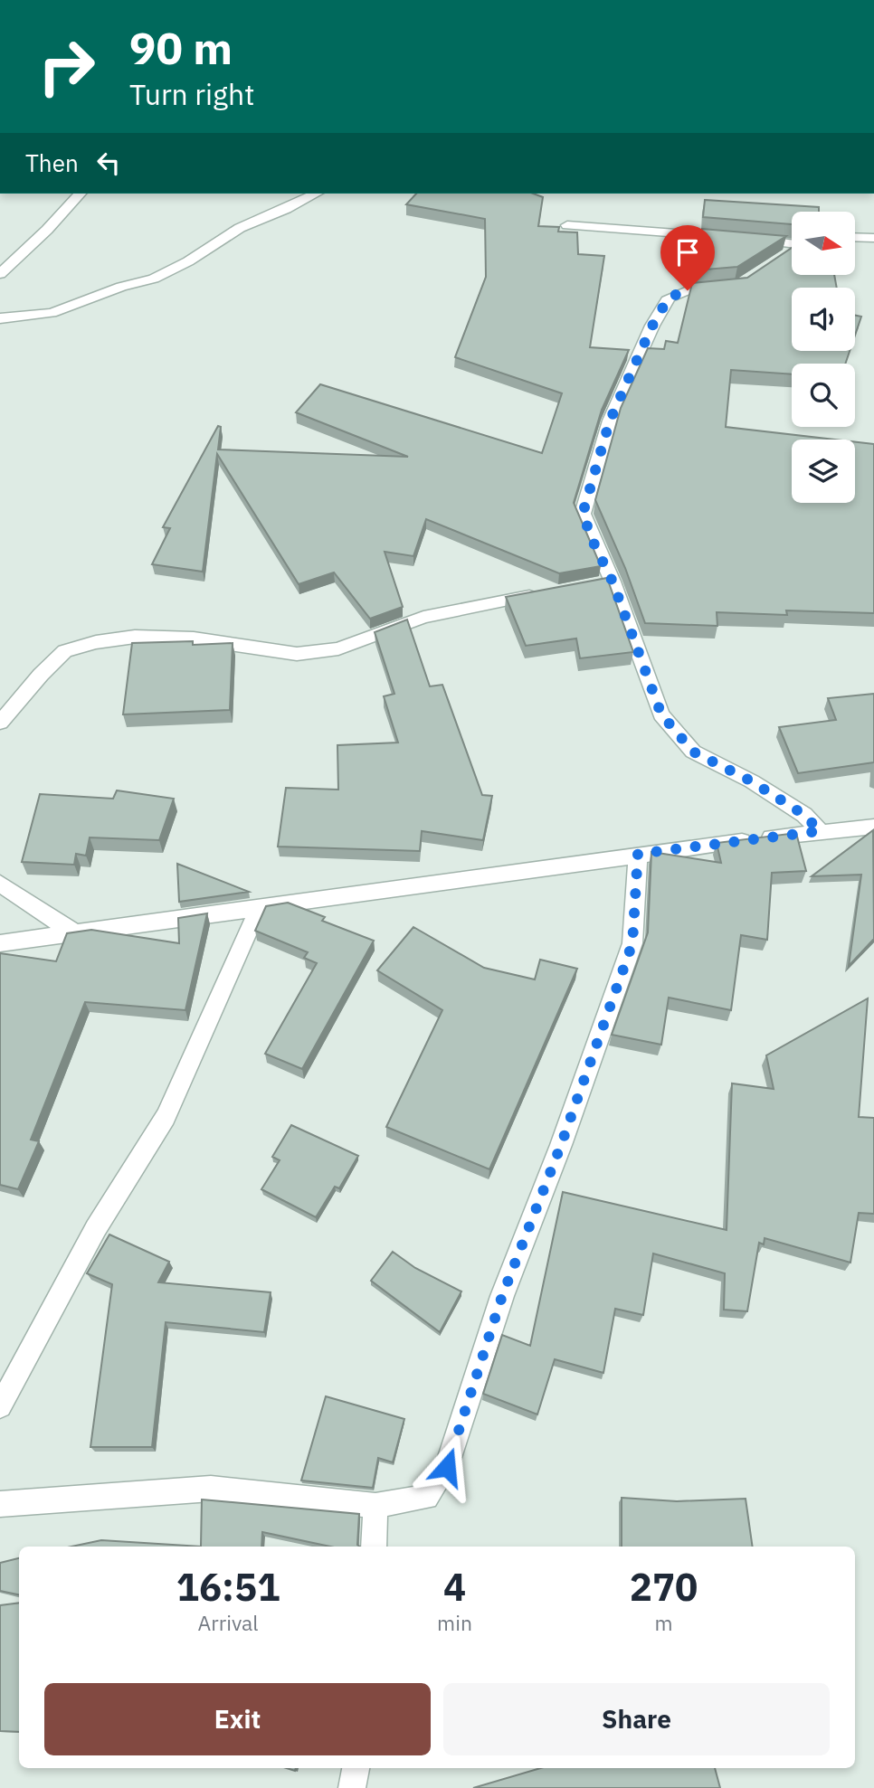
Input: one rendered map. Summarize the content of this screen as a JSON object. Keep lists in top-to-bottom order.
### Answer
{
  "north": "right",
  "page": {
    "turn": ["90 m", "Turn right"],
    "then": "Then",
    "eta": [
      "16:51",
      "Arrival",
      "4",
      "min",
      "270",
      "m"
    ],
    "buttons": ["Exit", "Share"]
  }
}
